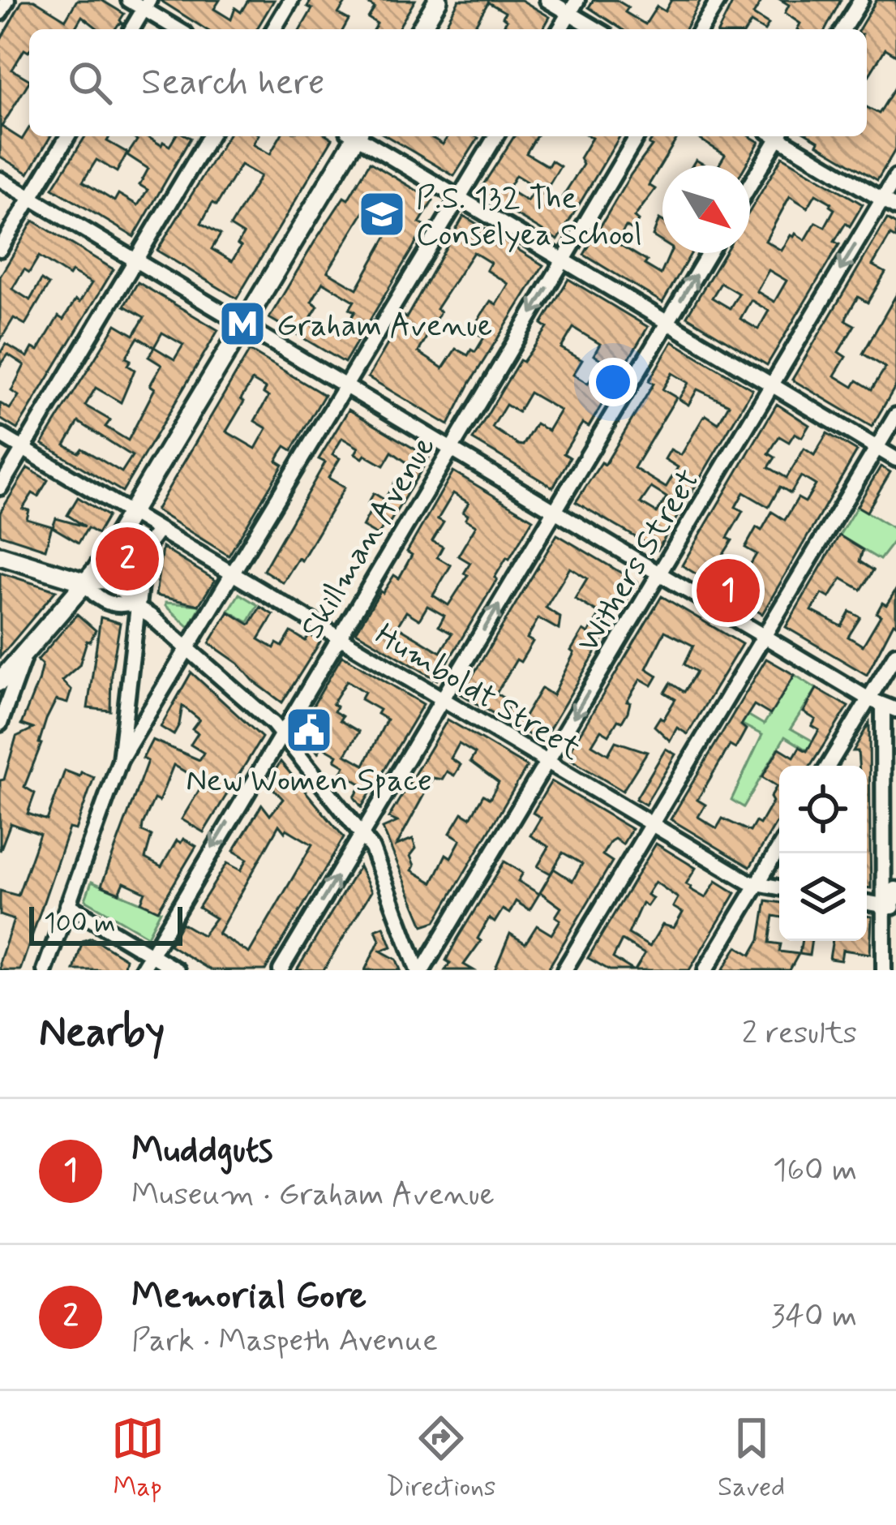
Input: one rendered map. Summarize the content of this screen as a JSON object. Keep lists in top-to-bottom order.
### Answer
{
  "streets": {
    "street": ["Skillman Avenue", "Withers Street", "Humboldt Street"]
  },
  "crossings": [
    ["Skillman Avenue", "Humboldt Street"],
    ["Withers Street", "Humboldt Street"]
  ],
  "one_way": ["Skillman Avenue", "Withers Street"],
  "places": {
    "school or university": ["P.S. 132 The Conselyea School"],
    "metro station": ["Graham Avenue"],
    "public building": ["New Women Space"]
  },
  "scale_bar": "100 m",
  "north": "bottom right",
  "page": {
    "search": "Search here",
    "pins": ["2", "1"],
    "scale": "100 m",
    "heading": ["Nearby", "2 results"],
    "list": [
      {
        "mark": "1",
        "name": "Muddguts",
        "note": "Museum · Graham Avenue",
        "value": "160 m"
      },
      {
        "mark": "2",
        "name": "Memorial Gore",
        "note": "Park · Maspeth Avenue",
        "value": "340 m"
      }
    ],
    "nav": ["Map", "Directions", "Saved"]
  }
}
